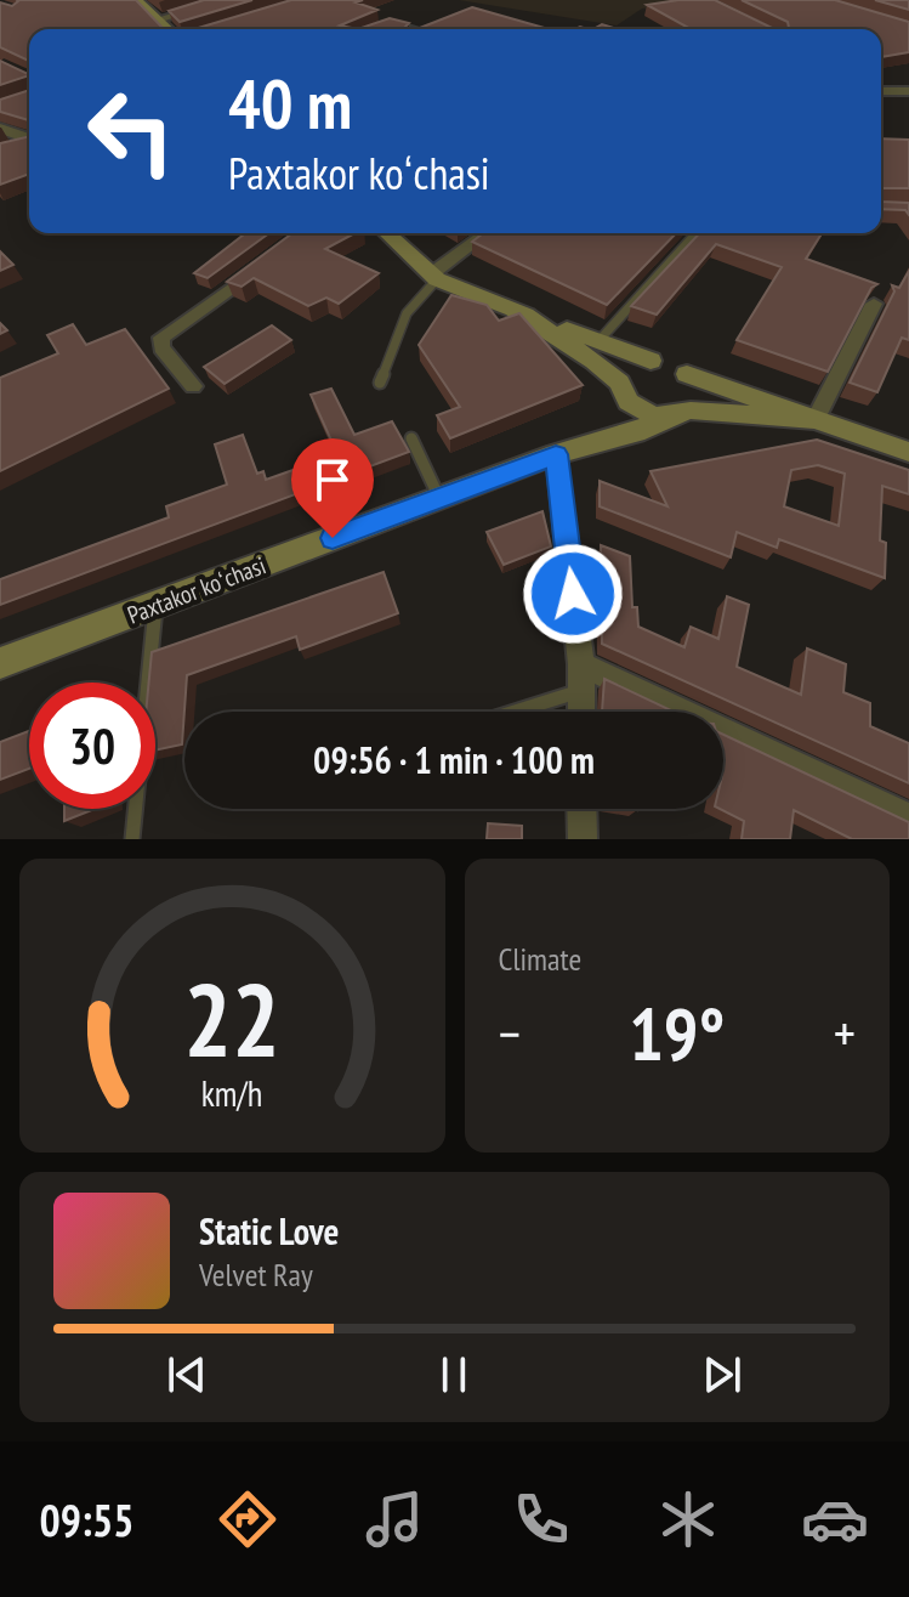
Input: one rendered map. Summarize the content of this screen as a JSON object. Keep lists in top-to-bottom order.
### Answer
{
  "streets": {
    "main road": ["Paxtakor koʻchasi"]
  },
  "page": {
    "turn": ["40 m", "Paxtakor koʻchasi"],
    "limit": "30",
    "trip": "09:56 · 1 min · 100 m",
    "tile": "Climate",
    "heat": ["−", "19°", "+"],
    "song": ["Static Love", "Velvet Ray"],
    "tabs": "09:55",
    "gauge": ["22", "km/h"]
  }
}
